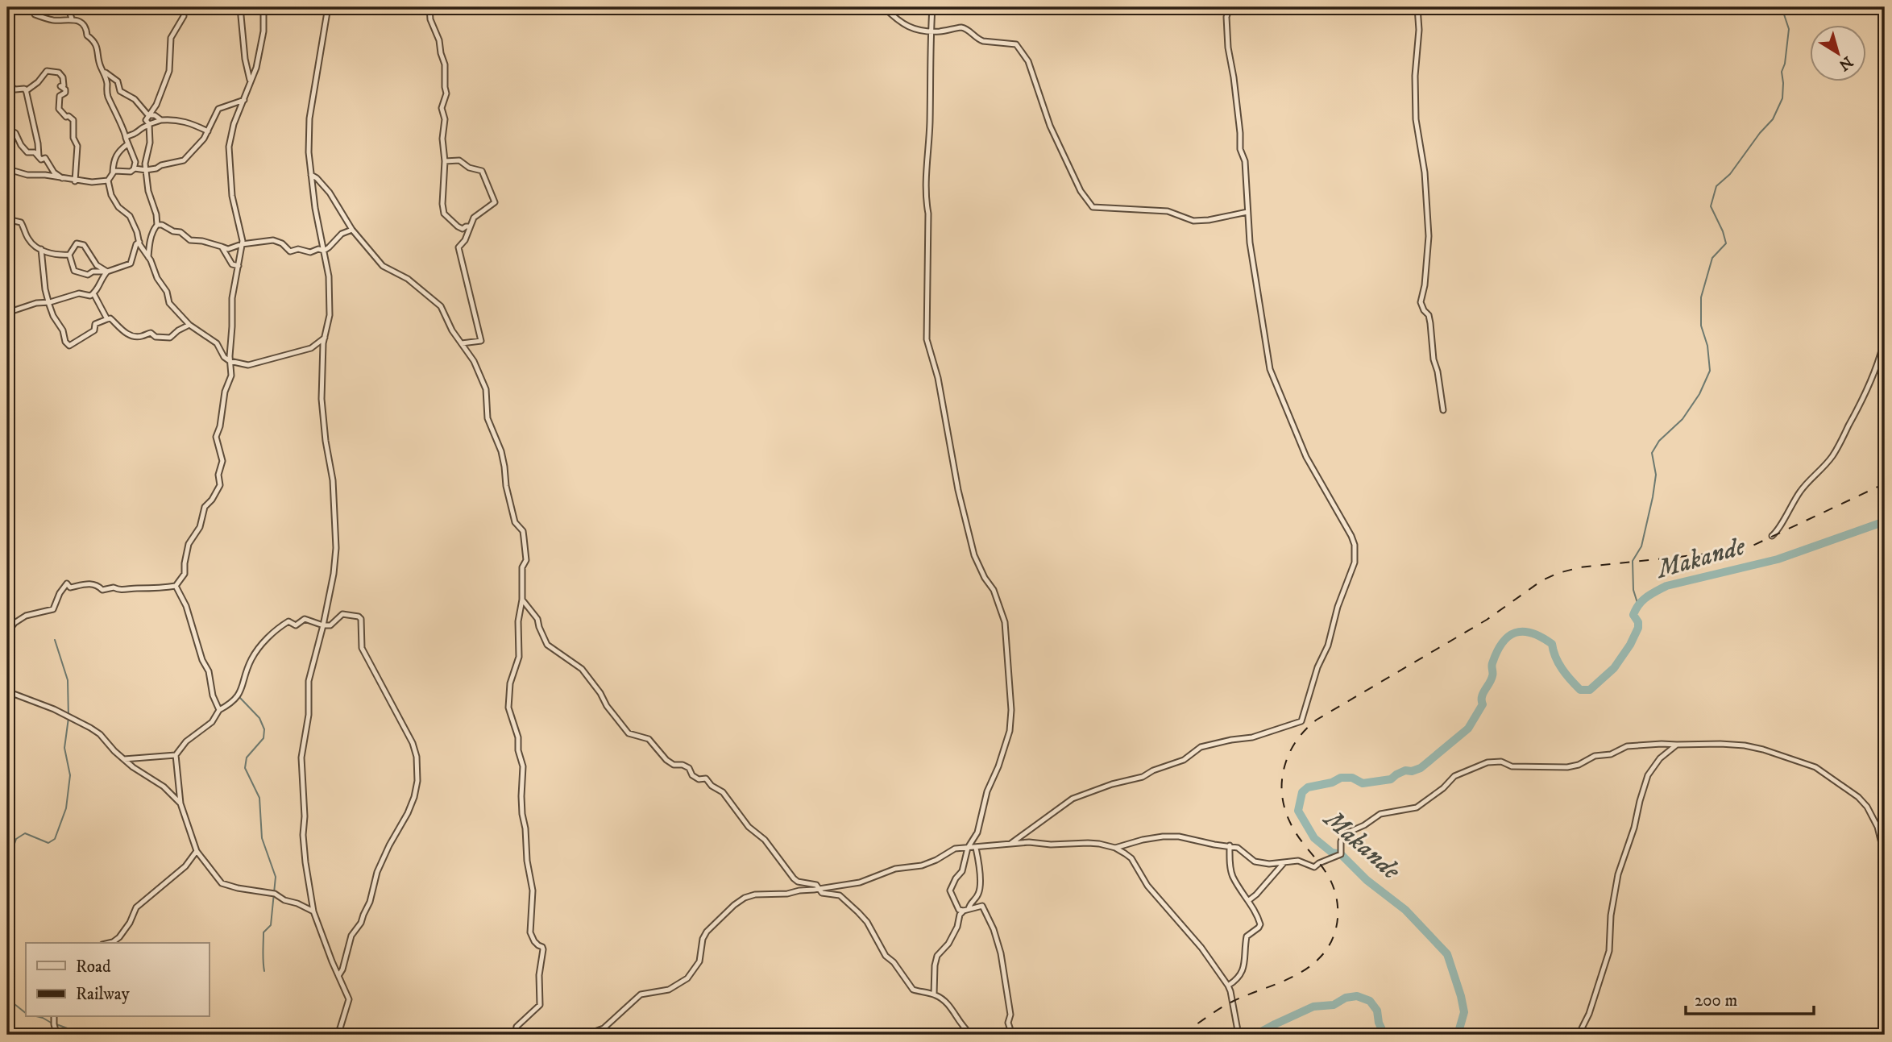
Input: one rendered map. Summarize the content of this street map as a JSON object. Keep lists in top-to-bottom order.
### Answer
{
  "water": ["Makande"],
  "legend": ["Road", "Railway"],
  "scale_bar": "200 m",
  "north": "bottom right"
}
